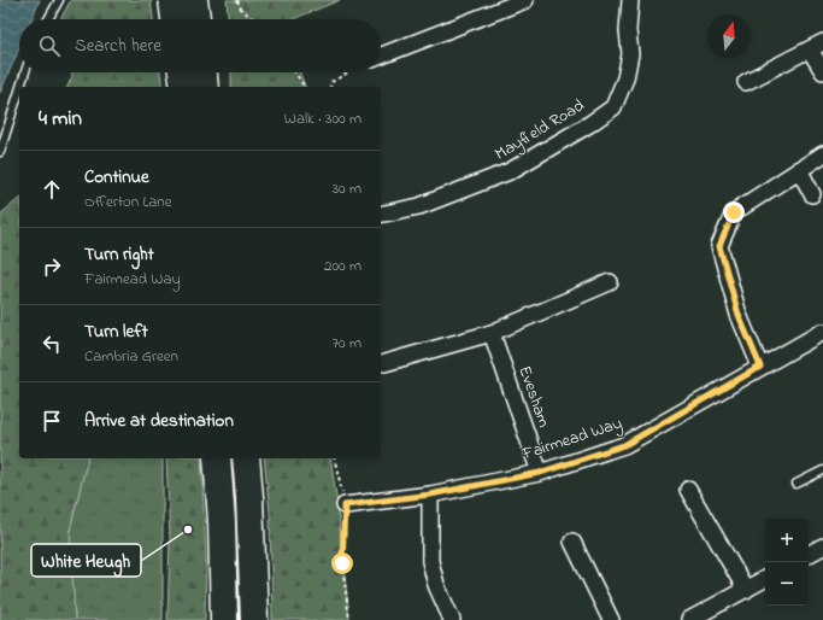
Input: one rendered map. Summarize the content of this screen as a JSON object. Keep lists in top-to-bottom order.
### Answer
{
  "streets": {
    "street": ["Mayfield Road", "Evesham", "Fairmead Way"]
  },
  "crossings": [
    ["Evesham", "Fairmead Way"]
  ],
  "places": ["White Heugh"],
  "north": "top",
  "page": {
    "search": "Search here",
    "heading": ["4 min", "Walk · 300 m"],
    "list": [
      ["Continue", "Offerton Lane", "30 m"],
      ["Turn right", "Fairmead Way", "200 m"],
      ["Turn left", "Cambria Green", "70 m"],
      "Arrive at destination"
    ],
    "map_buttons": ["+", "−"]
  }
}
